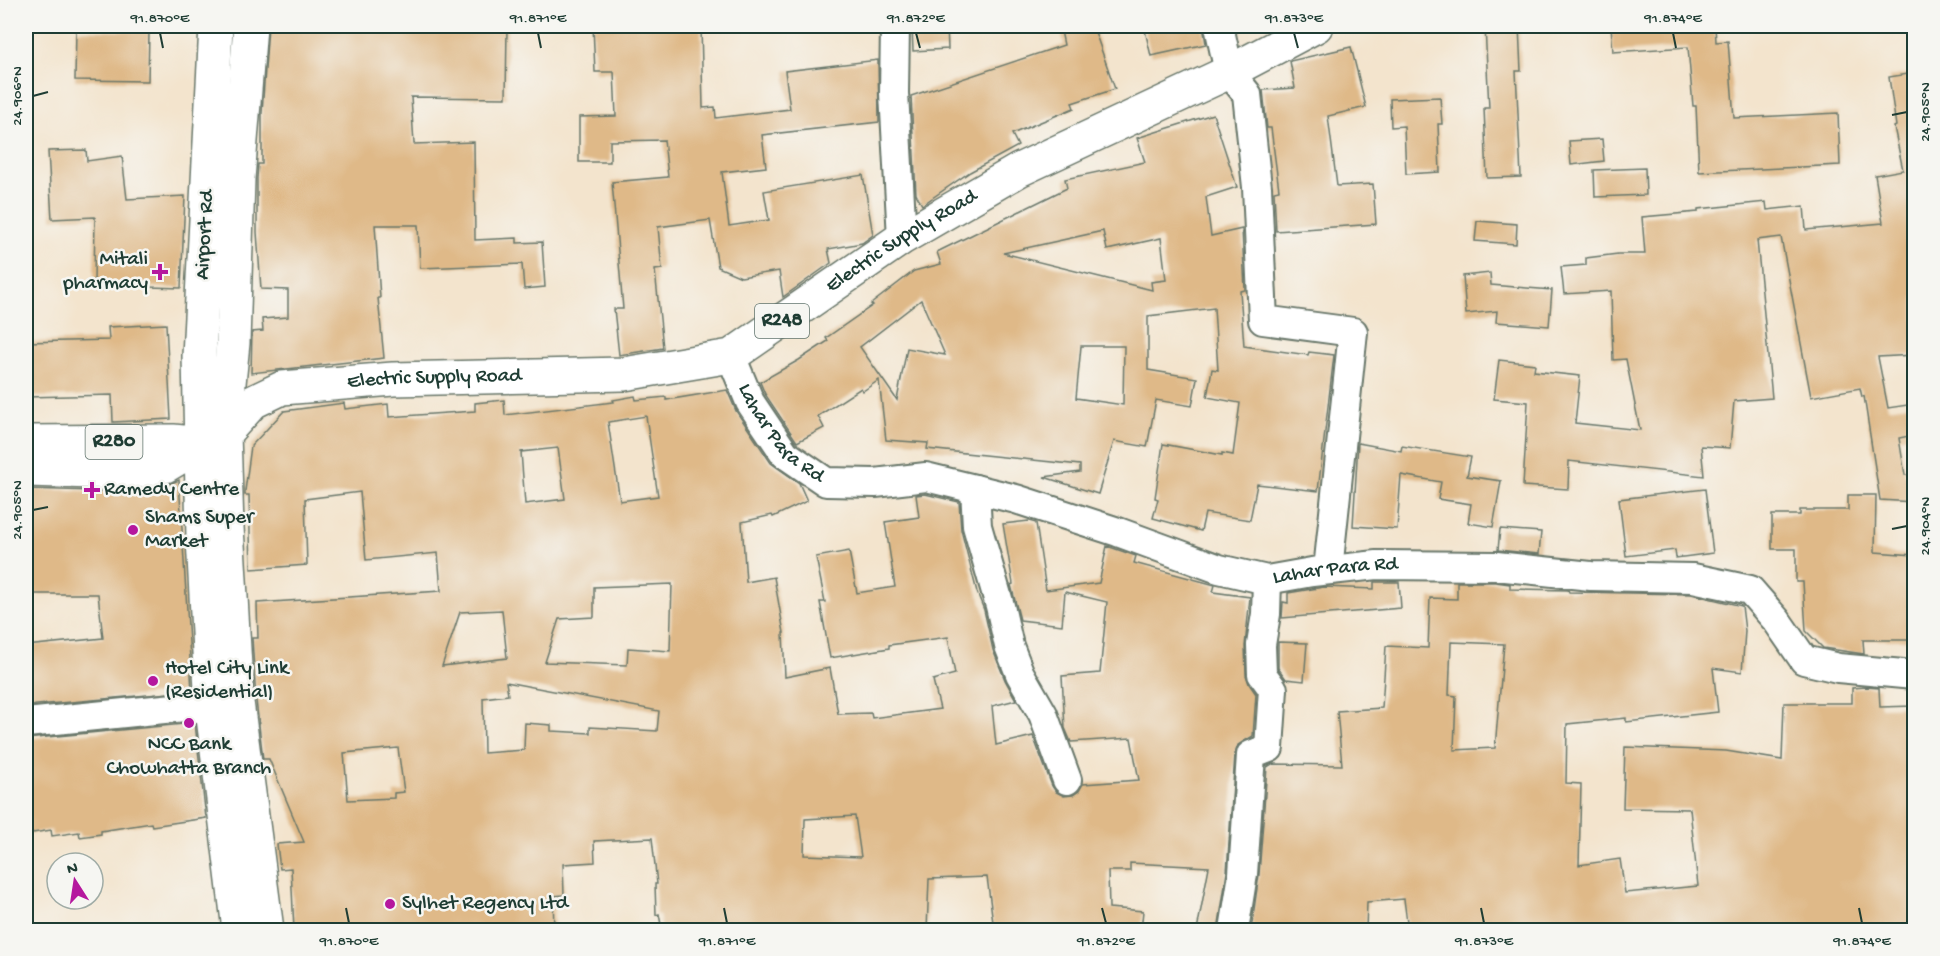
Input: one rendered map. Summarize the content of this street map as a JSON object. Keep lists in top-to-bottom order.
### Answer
{
  "streets": {
    "main road": [
      "Airport Rd",
      "Electric Supply Road",
      "R248",
      "R280"
    ],
    "street": ["Lahar Para Rd"]
  },
  "crossings": [
    ["Airport Rd", "Electric Supply Road"],
    ["Airport Rd", "R280"],
    ["Electric Supply Road", "Lahar Para Rd"],
    ["Electric Supply Road", "R280"]
  ],
  "places": {
    "health": ["Mitali pharmacy", "Ramedy Centre"],
    "other": [
      "Shams Super Market",
      "Hotel City Link (Residential)",
      "NCC Bank Chowhatta Branch",
      "Sylhet Regency Ltd"
    ]
  },
  "north": "top",
  "coordinates": [
    "91.870°E",
    "91.871°E",
    "91.872°E",
    "91.873°E",
    "91.874°E",
    "24.906°N",
    "24.905°N",
    "24.904°N"
  ]
}
